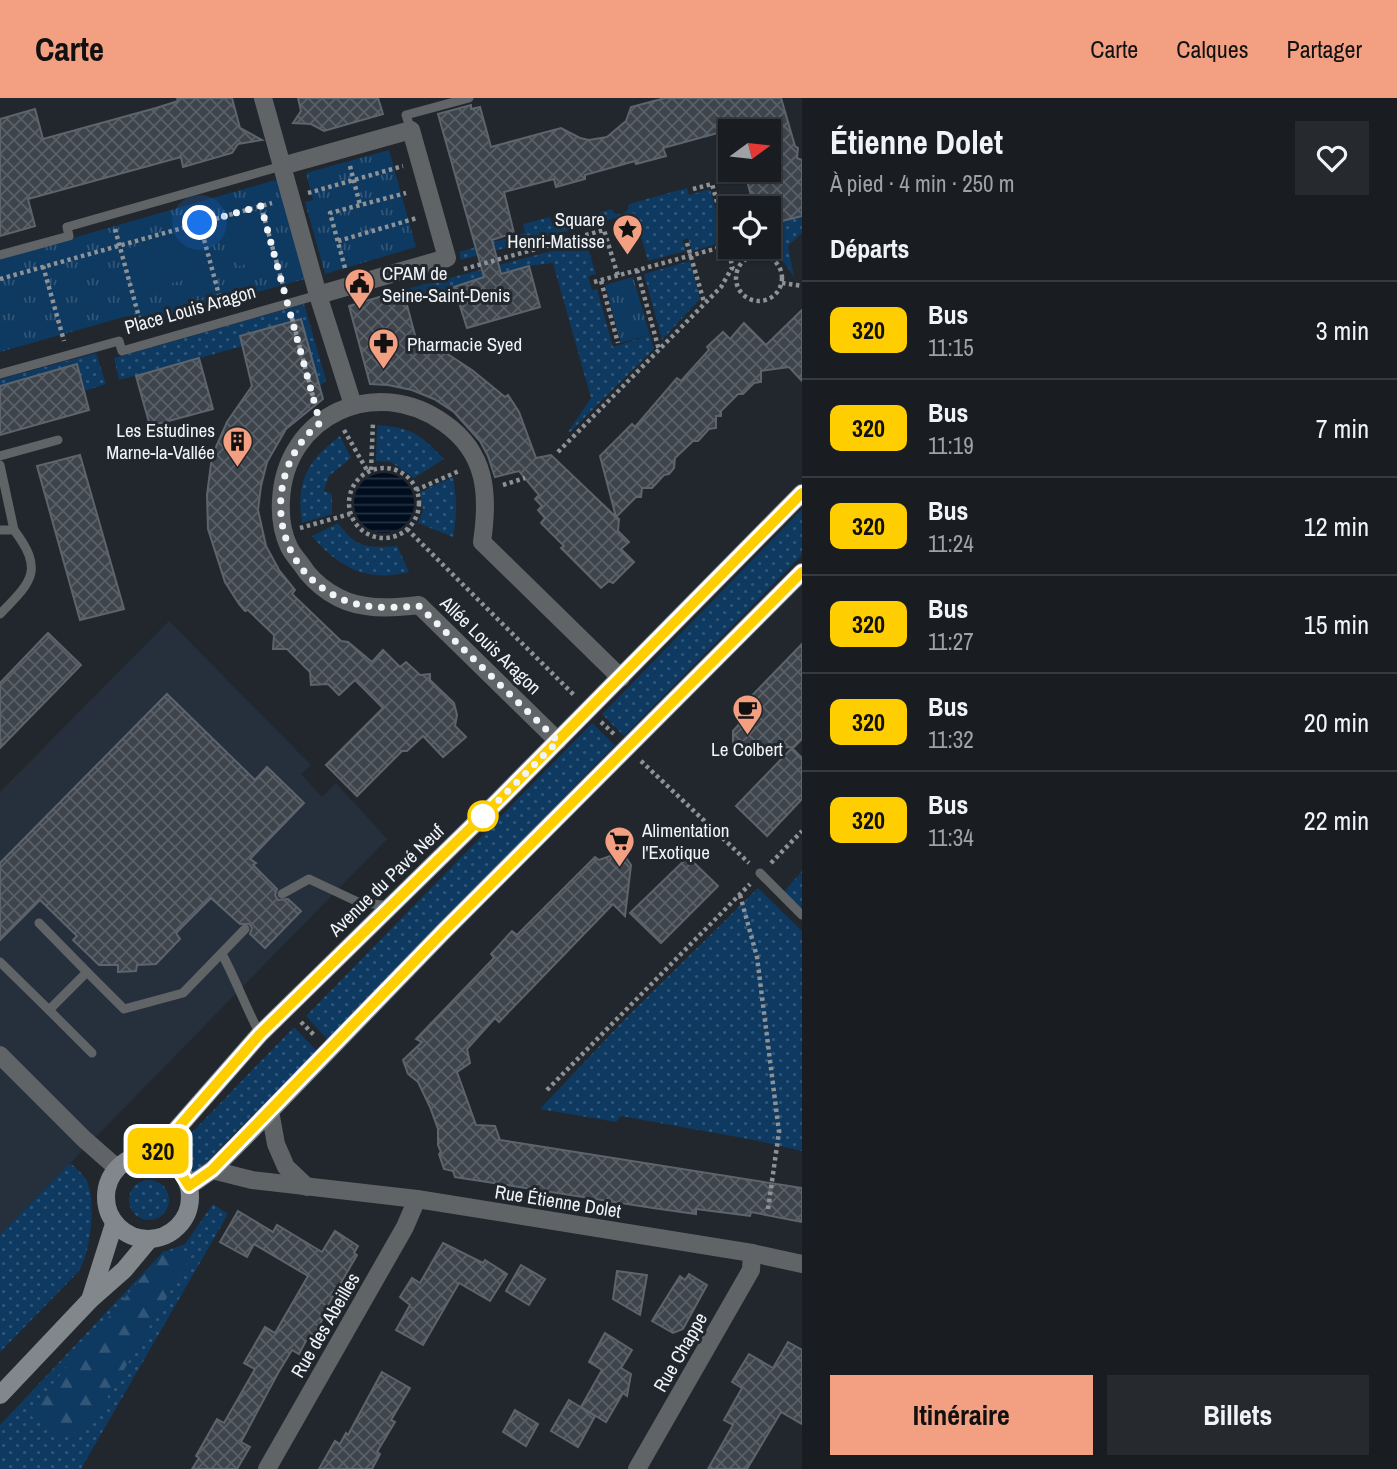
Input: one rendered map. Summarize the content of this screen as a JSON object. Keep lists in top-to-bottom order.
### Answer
{
  "streets": {
    "main road": ["Avenue du Pavé Neuf"],
    "street": [
      "Place Louis Aragon",
      "Allée Louis Aragon",
      "Rue Étienne Dolet",
      "Rue des Abeilles",
      "Rue Chappe"
    ]
  },
  "crossings": [
    ["Allée Louis Aragon", "Avenue du Pavé Neuf"],
    ["Rue Étienne Dolet", "Rue des Abeilles"],
    ["Rue Étienne Dolet", "Rue Chappe"]
  ],
  "places": {
    "place": ["Square Henri-Matisse"],
    "public building": ["CPAM de Seine-Saint-Denis"],
    "pharmacy": ["Pharmacie Syed"],
    "building": ["Les Estudines Marne-la-Vallée"],
    "cafe": ["Le Colbert"],
    "supermarket": ["Alimentation l'Exotique"]
  },
  "lines": ["bus line 320"],
  "north": "right",
  "page": {
    "header": "Carte",
    "nav": ["Carte", "Calques", "Partager"],
    "on_map": "320",
    "heading": [
      ["Étienne Dolet", "À pied · 4 min · 250 m"],
      "Départs"
    ],
    "list": [
      {
        "mark": "320",
        "name": "Bus",
        "note": "11:15",
        "value": "3 min"
      },
      {
        "mark": "320",
        "name": "Bus",
        "note": "11:19",
        "value": "7 min"
      },
      {
        "mark": "320",
        "name": "Bus",
        "note": "11:24",
        "value": "12 min"
      },
      {
        "mark": "320",
        "name": "Bus",
        "note": "11:27",
        "value": "15 min"
      },
      {
        "mark": "320",
        "name": "Bus",
        "note": "11:32",
        "value": "20 min"
      },
      {
        "mark": "320",
        "name": "Bus",
        "note": "11:34",
        "value": "22 min"
      }
    ],
    "buttons": ["Itinéraire", "Billets"]
  }
}
